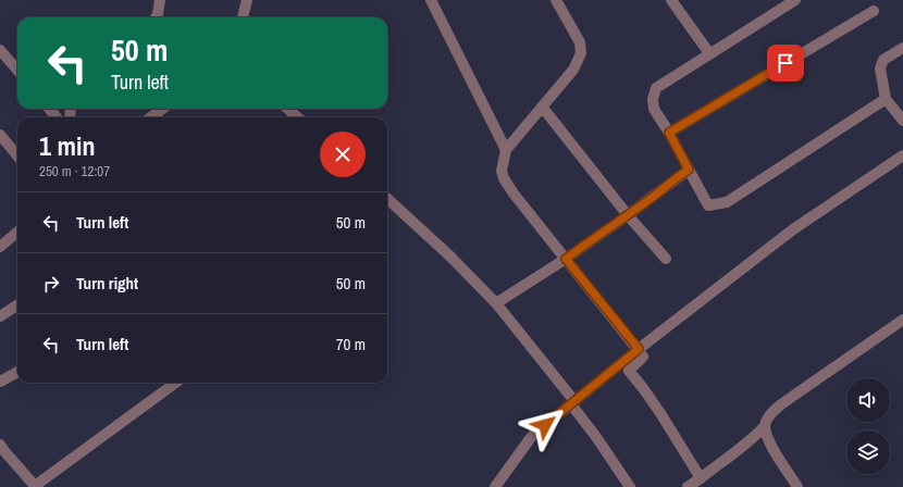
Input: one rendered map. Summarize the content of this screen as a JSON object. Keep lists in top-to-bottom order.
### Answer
{
  "page": {
    "turn": ["50 m", "Turn left"],
    "heading": ["1 min", "250 m · 12:07"],
    "list": [
      {
        "name": "Turn left",
        "value": "50 m"
      },
      {
        "name": "Turn right",
        "value": "50 m"
      },
      {
        "name": "Turn left",
        "value": "70 m"
      }
    ]
  }
}
